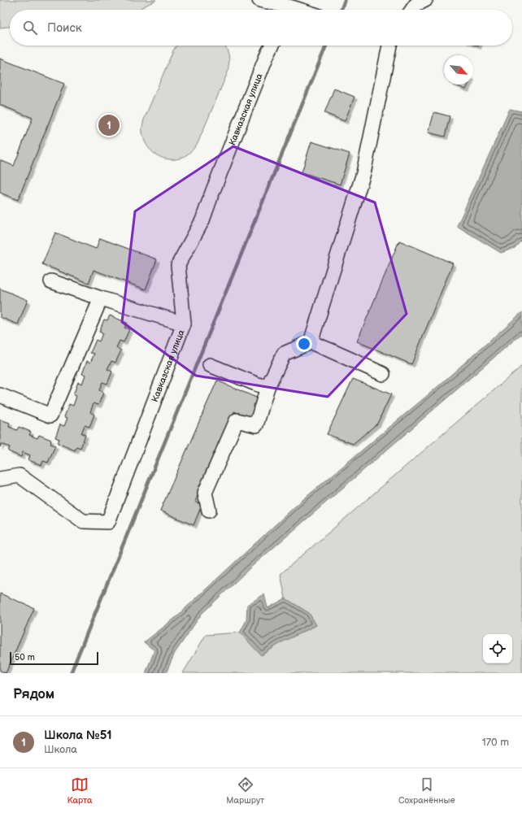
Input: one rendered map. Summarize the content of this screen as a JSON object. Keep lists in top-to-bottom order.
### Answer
{
  "streets": {
    "street": ["Кавказская улица"]
  },
  "scale_bar": "50 m",
  "north": "bottom right",
  "page": {
    "search": "Поиск",
    "pins": "1",
    "scale": "50 m",
    "heading": "Рядом",
    "list": [
      {
        "mark": "1",
        "name": "Школа №51",
        "note": "Школа",
        "value": "170 m"
      }
    ],
    "nav": ["Карта", "Маршрут", "Сохранённые"]
  }
}
